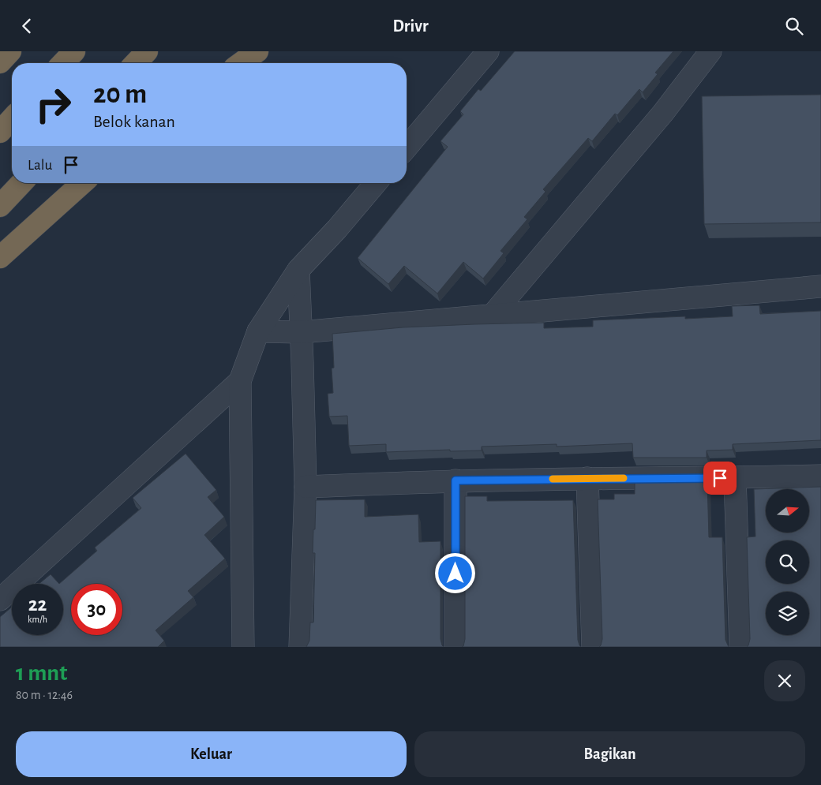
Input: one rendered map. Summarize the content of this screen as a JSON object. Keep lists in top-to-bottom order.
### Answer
{
  "north": "right",
  "page": {
    "header": "Drivr",
    "turn": ["20 m", "Belok kanan"],
    "then": "Lalu",
    "speed": "22 km/h",
    "limit": "30",
    "heading": ["1 mnt", "80 m · 12:46"],
    "buttons": ["Keluar", "Bagikan"]
  }
}
